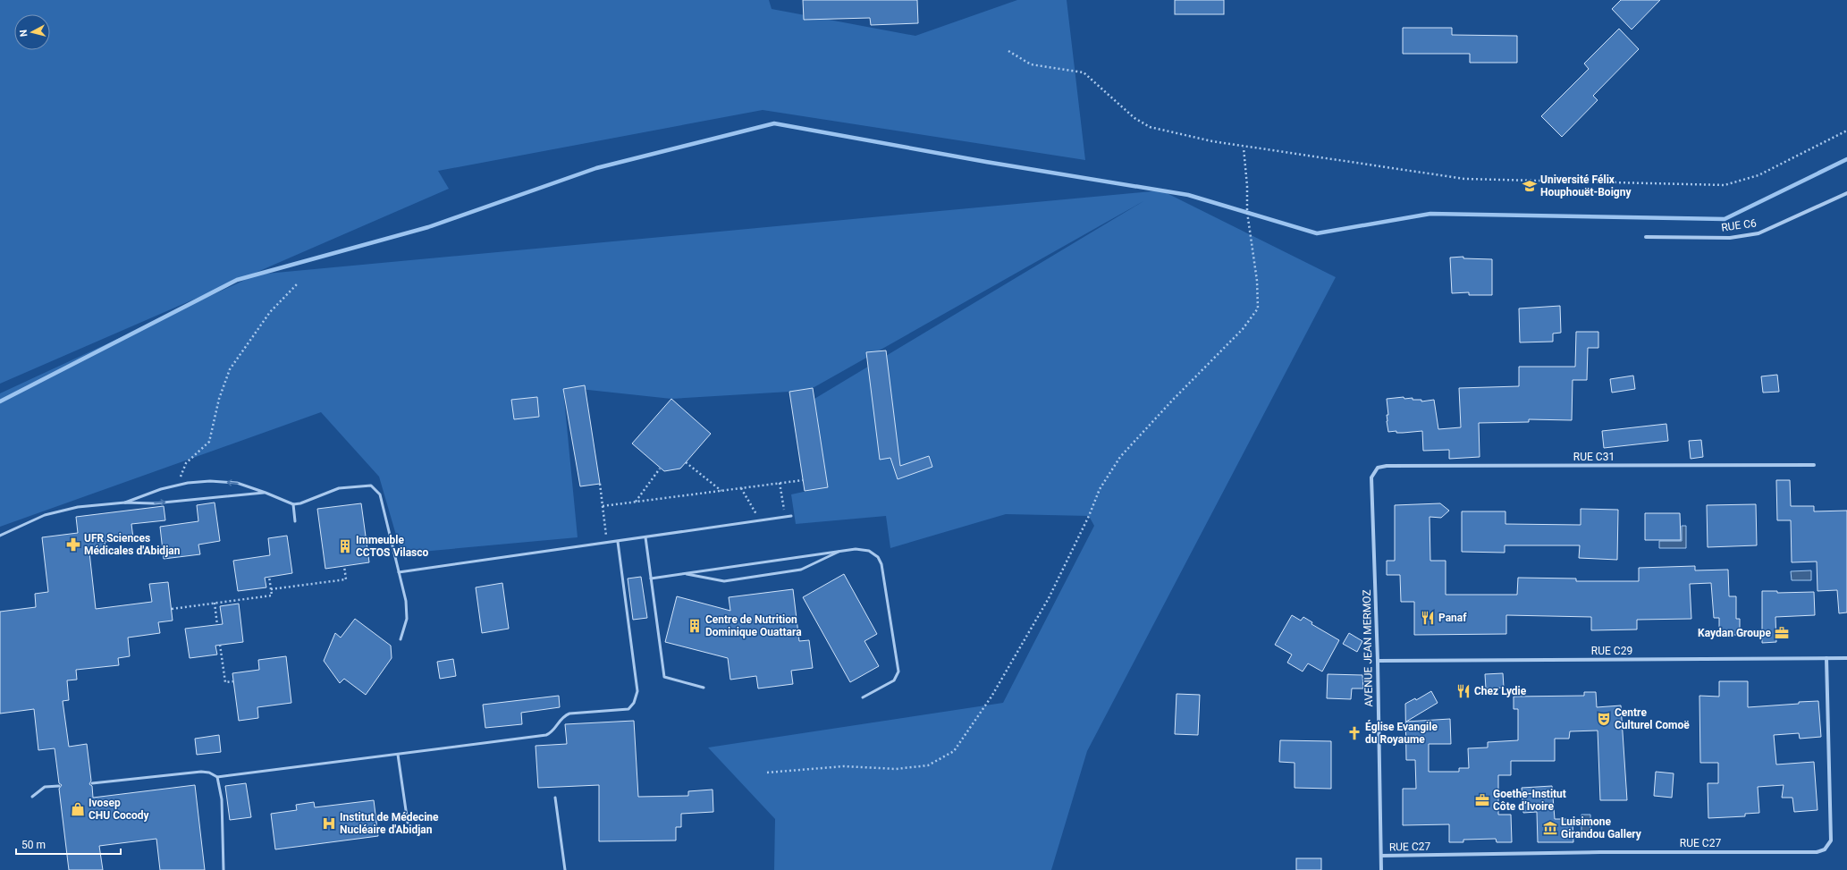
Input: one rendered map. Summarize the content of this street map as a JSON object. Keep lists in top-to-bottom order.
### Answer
{
  "streets": {
    "street": [
      "RUE C6",
      "RUE C31",
      "AVENUE JEAN MERMOZ",
      "RUE C29",
      "RUE C27"
    ]
  },
  "crossings": [
    ["RUE C31", "AVENUE JEAN MERMOZ"],
    ["AVENUE JEAN MERMOZ", "RUE C29"],
    ["AVENUE JEAN MERMOZ", "RUE C27"],
    ["RUE C29", "RUE C27"]
  ],
  "places": {
    "school or university": ["Université Félix Houphouët-Boigny"],
    "pharmacy": ["UFR Sciences Médicales d'Abidjan"],
    "building": ["Immeuble CCTOS Vilasco", "Centre de Nutrition Dominique Ouattara"],
    "restaurant": ["Panaf", "Chez Lydie"],
    "office": ["Kaydan Groupe", "Goethe-Institut Côte d’Ivoire"],
    "theatre": ["Centre Culturel Comoë"],
    "church": ["Église Evangile du Royaume"],
    "shop": ["Ivosep CHU Cocody"],
    "hospital": ["Institut de Médecine Nucléaire d'Abidjan"],
    "museum": ["Luisimone Girandou Gallery"]
  },
  "scale_bar": "50 m",
  "north": "left"
}
